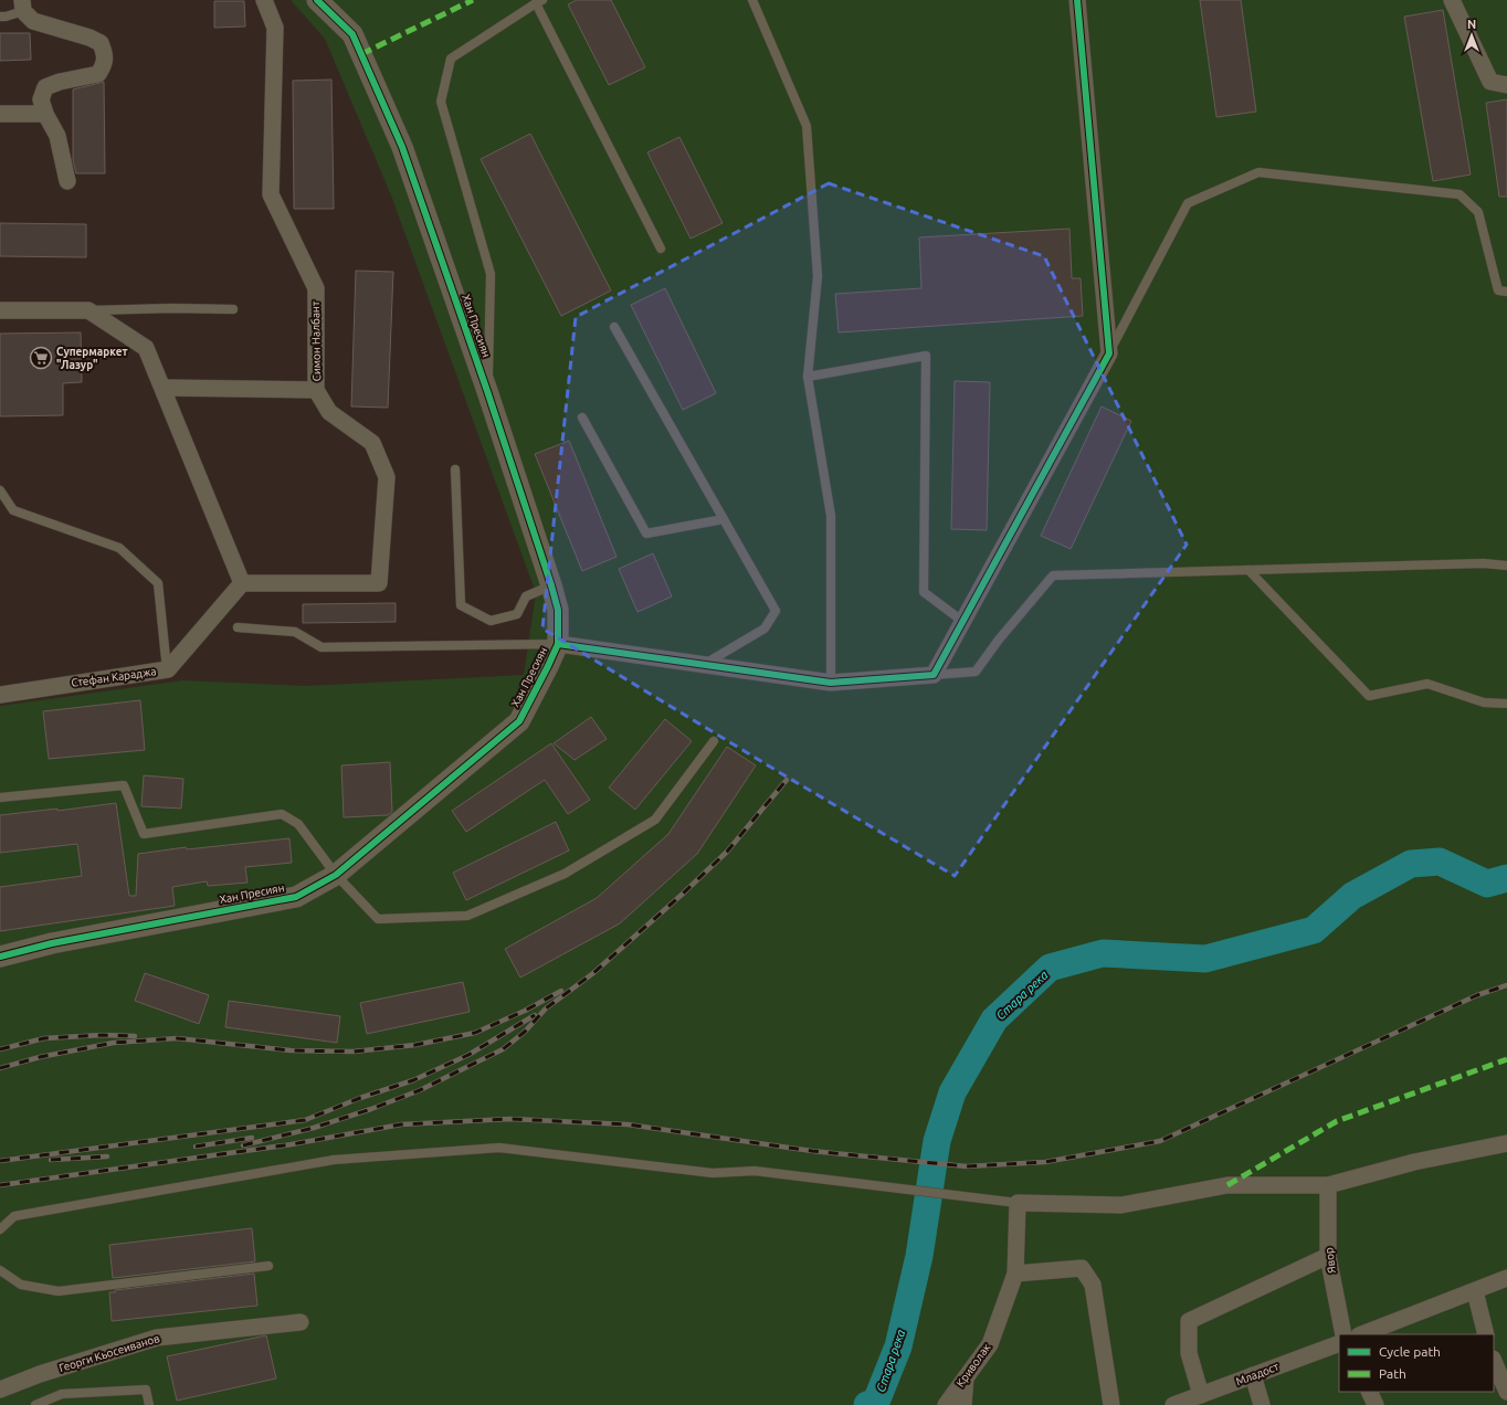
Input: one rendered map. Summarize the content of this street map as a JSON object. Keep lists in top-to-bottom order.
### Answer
{
  "streets": {
    "street": [
      "Хан Пресиян",
      "Симон Налбант",
      "Стефан Караджа",
      "Явор",
      "Георги Кьосеиванов",
      "Криволак",
      "Младост"
    ]
  },
  "crossings": [
    ["Симон Налбант", "Стефан Караджа"]
  ],
  "water": ["Стара река"],
  "places": {
    "supermarket": ["Супермаркет \"Лазур\""]
  },
  "legend": ["Cycle path", "Path"],
  "north": "top"
}
